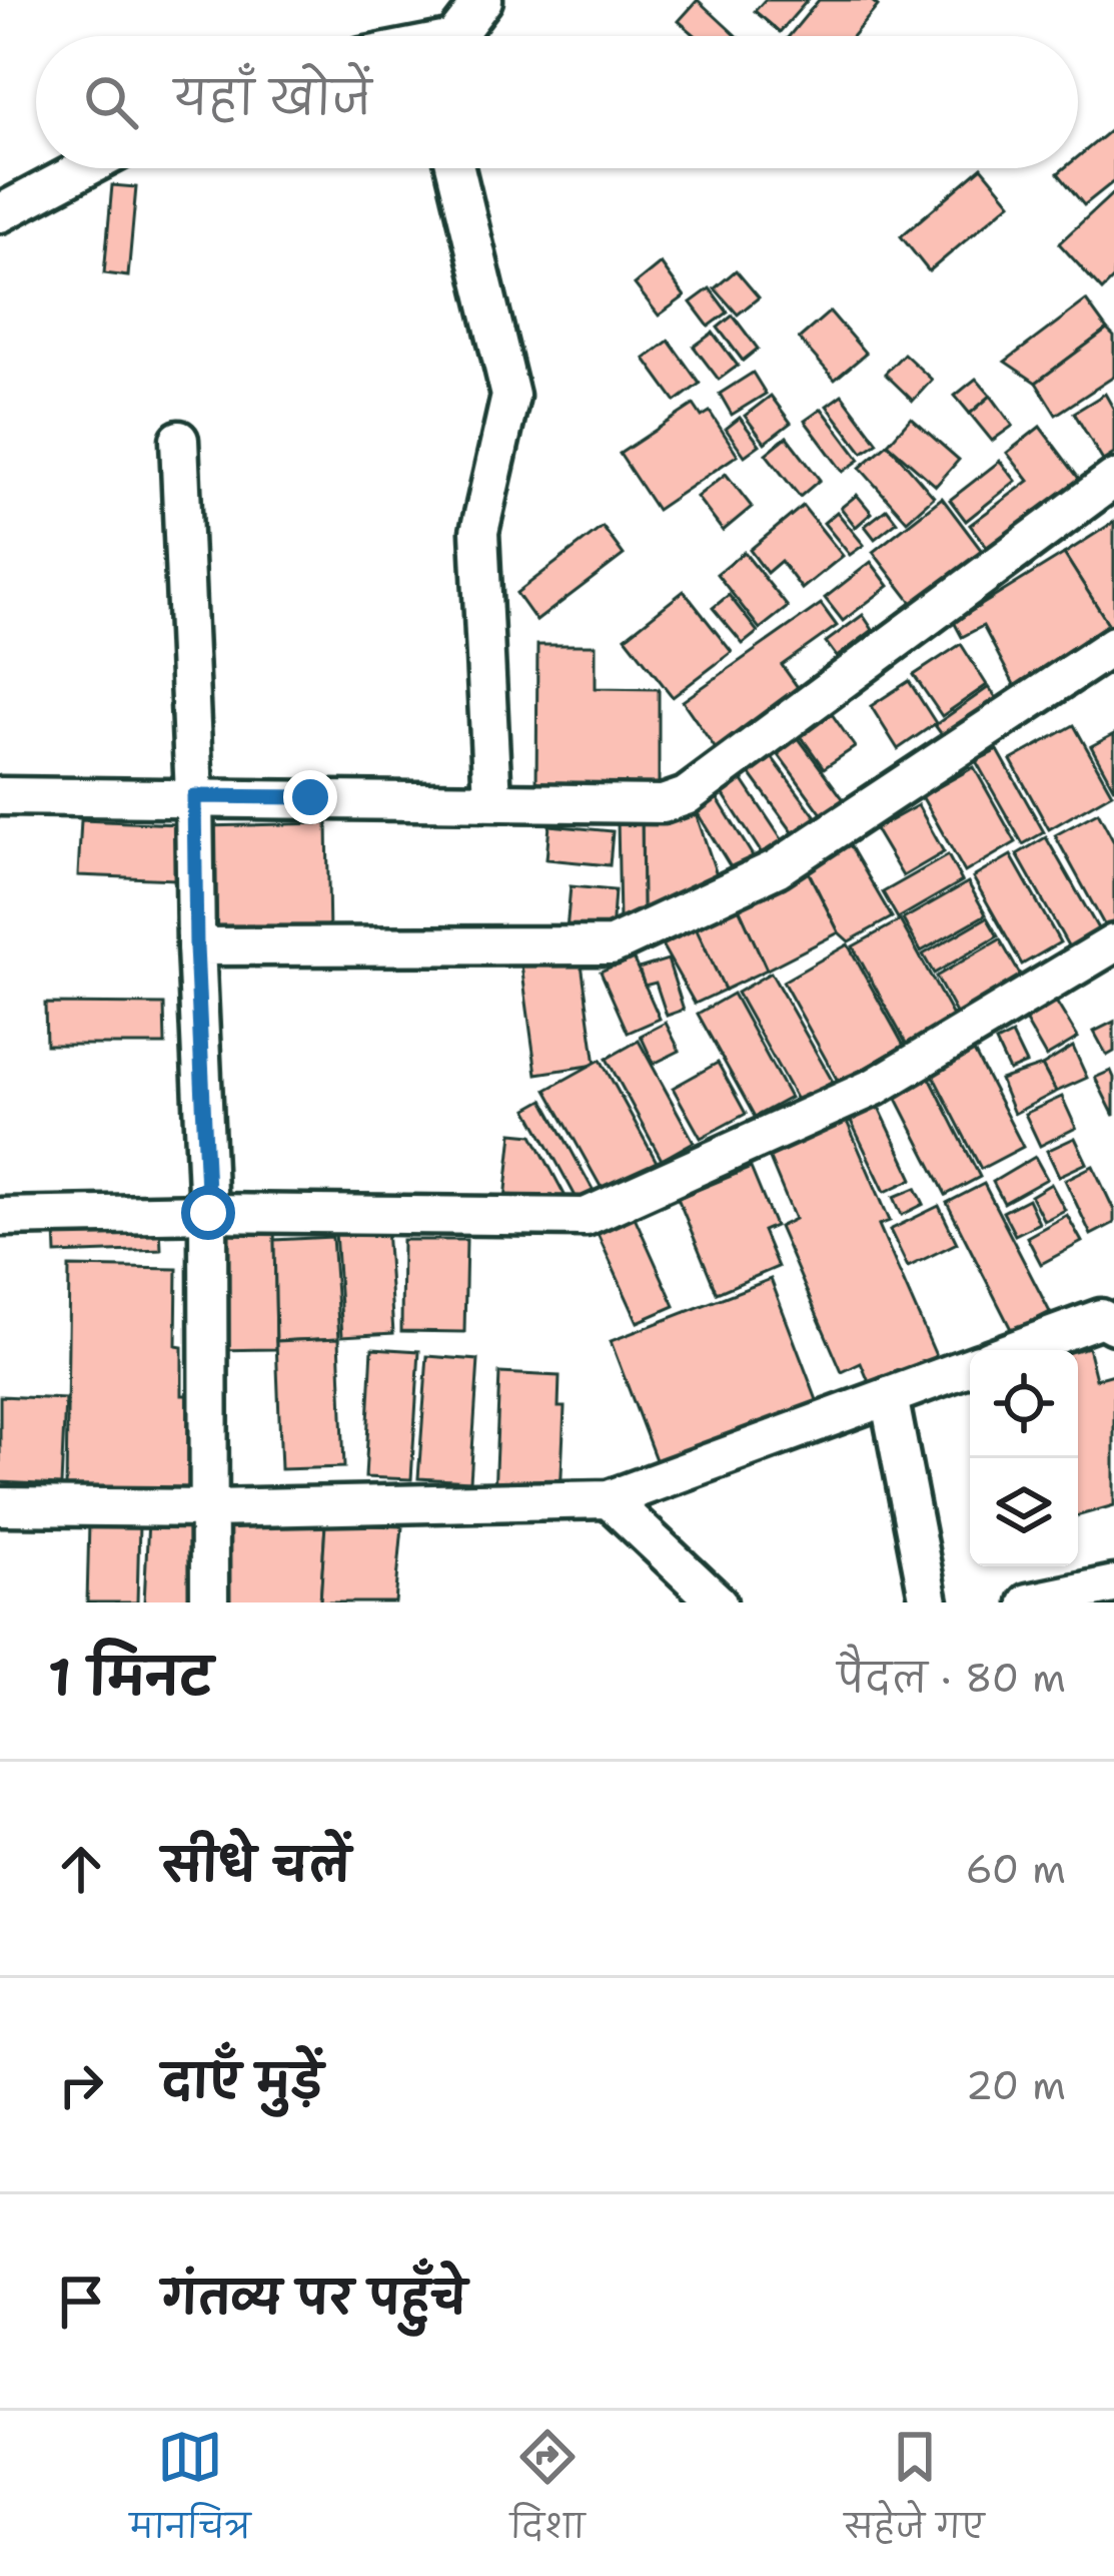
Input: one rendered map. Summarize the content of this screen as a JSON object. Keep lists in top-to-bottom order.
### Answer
{
  "page": {
    "search": "यहाँ खोजें",
    "heading": ["1 मिनट", "पैदल · 80 m"],
    "list": [
      ["सीधे चलें", "60 m"],
      ["दाएँ मुड़ें", "20 m"],
      "गंतव्य पर पहुँचे"
    ],
    "nav": ["मानचित्र", "दिशा", "सहेजे गए"]
  }
}
